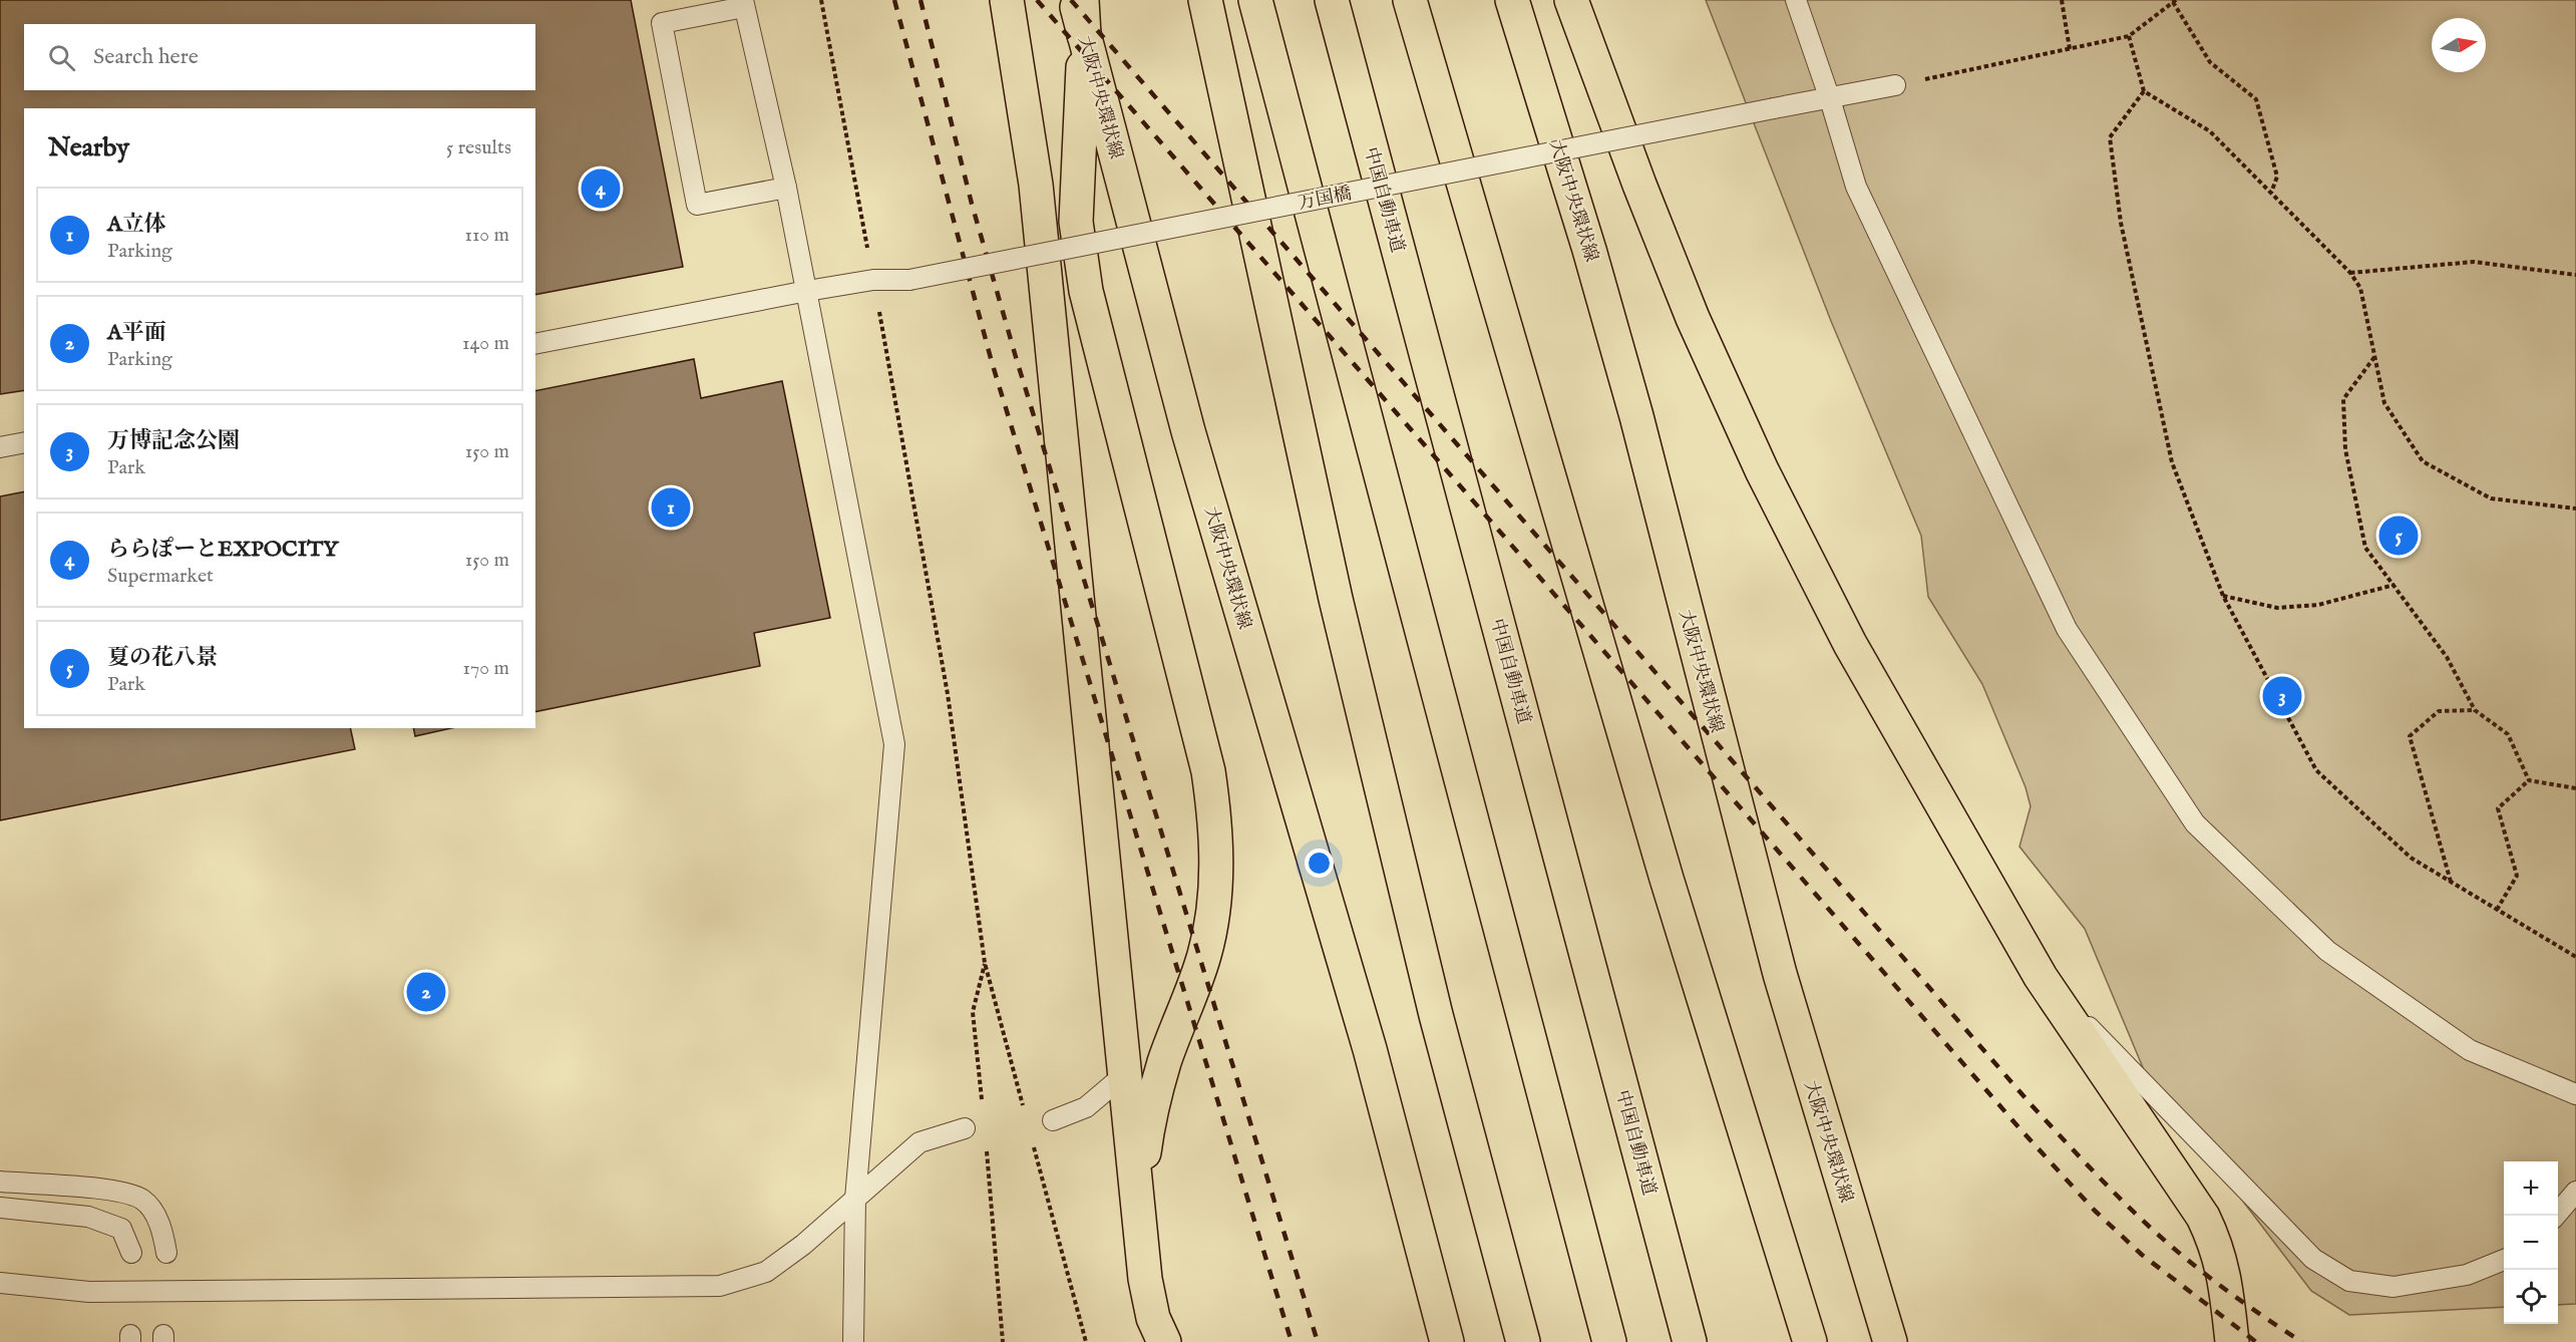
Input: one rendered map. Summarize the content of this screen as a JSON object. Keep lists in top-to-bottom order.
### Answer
{
  "streets": {
    "main road": ["大阪中央環状線", "中国自動車道"],
    "lane": ["万国橋"]
  },
  "north": "right",
  "page": {
    "search": "Search here",
    "heading": ["Nearby", "5 results"],
    "pins": [
      "4",
      "1",
      "5",
      "3",
      "2"
    ],
    "list": [
      {
        "mark": "1",
        "name": "A立体",
        "note": "Parking",
        "value": "110 m"
      },
      {
        "mark": "2",
        "name": "A平面",
        "note": "Parking",
        "value": "140 m"
      },
      {
        "mark": "3",
        "name": "万博記念公園",
        "note": "Park",
        "value": "150 m"
      },
      {
        "mark": "4",
        "name": "ららぽーとEXPOCITY",
        "note": "Supermarket",
        "value": "150 m"
      },
      {
        "mark": "5",
        "name": "夏の花八景",
        "note": "Park",
        "value": "170 m"
      }
    ],
    "map_buttons": ["+", "−"]
  }
}
